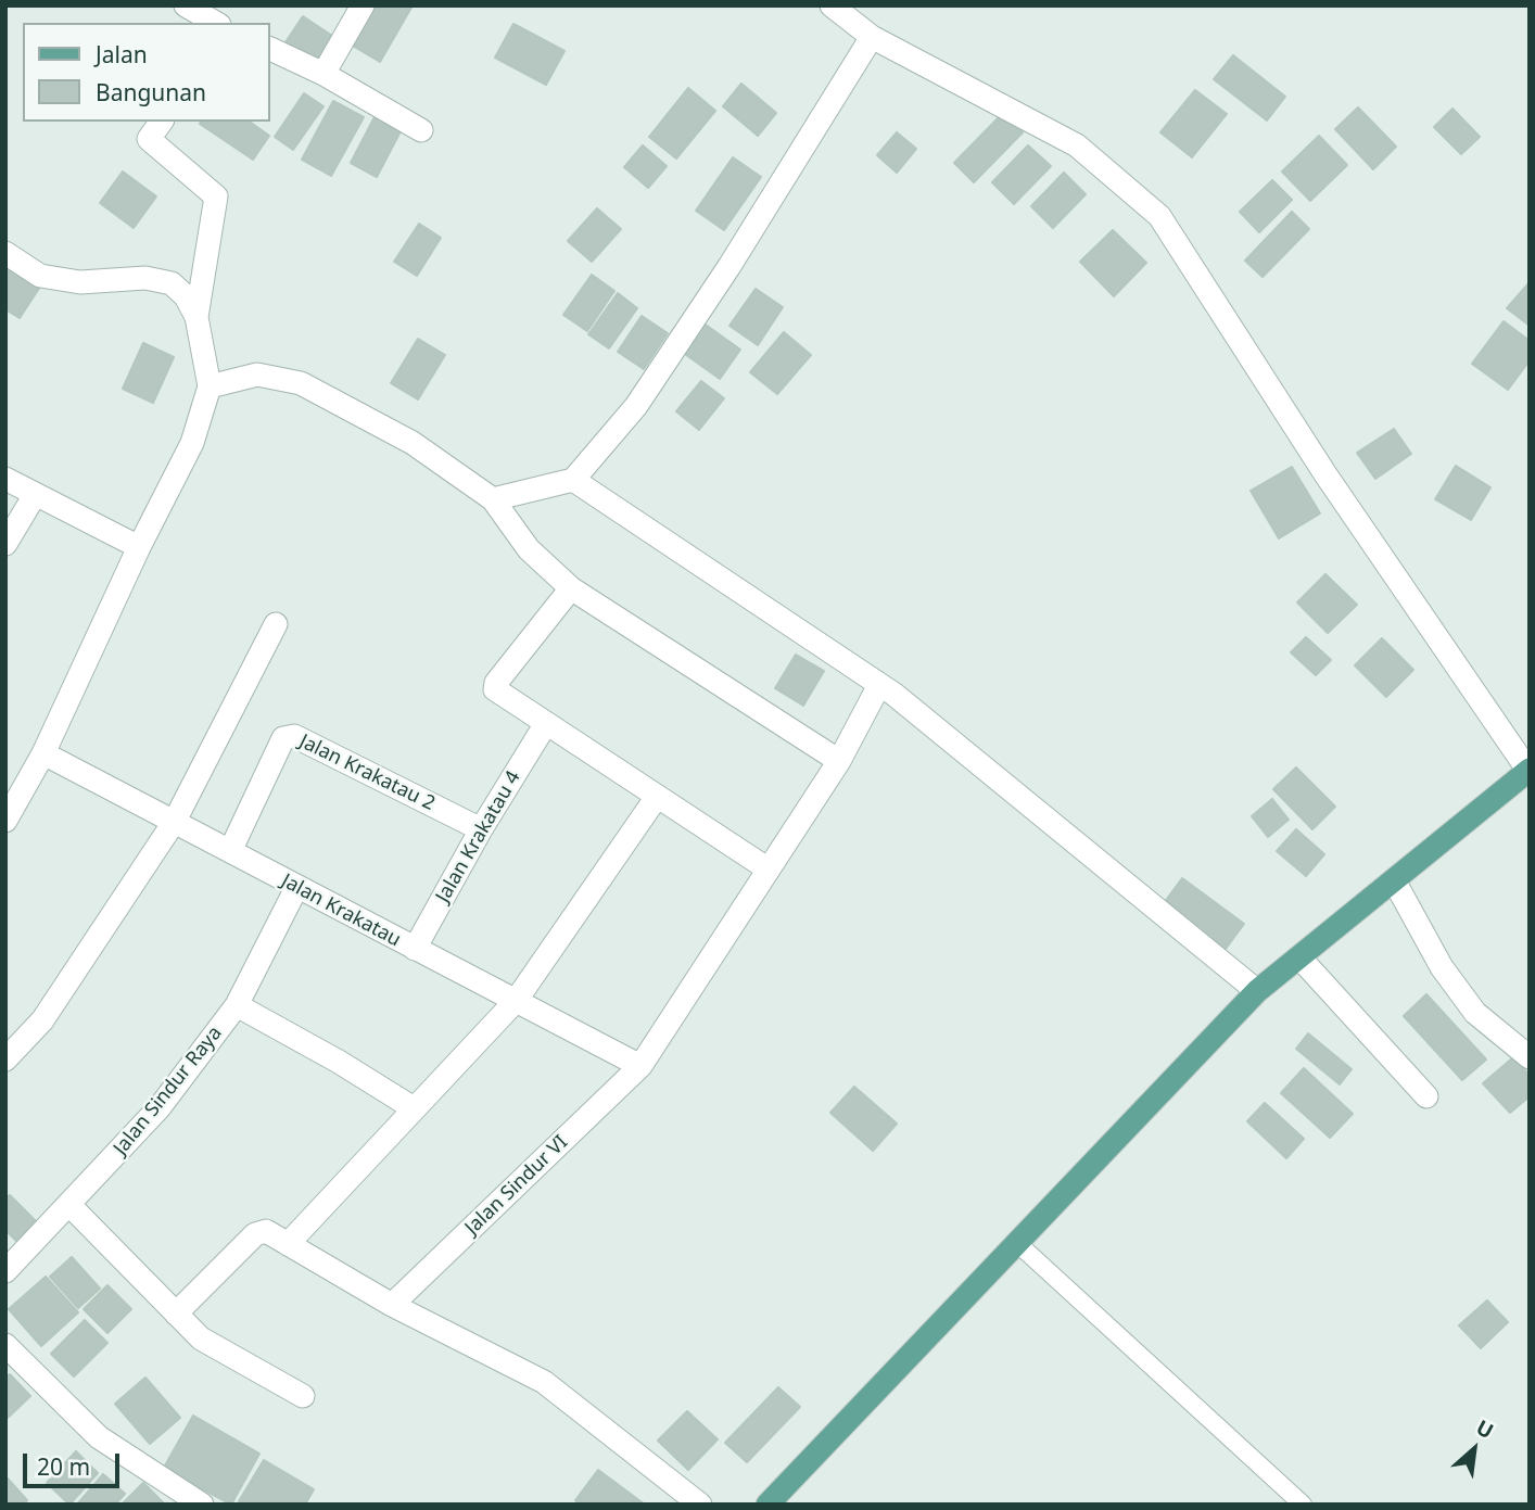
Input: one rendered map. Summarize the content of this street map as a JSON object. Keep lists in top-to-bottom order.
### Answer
{
  "streets": {
    "street": [
      "Jalan Krakatau 2",
      "Jalan Krakatau 4",
      "Jalan Krakatau",
      "Jalan Sindur Raya",
      "Jalan Sindur VI"
    ]
  },
  "crossings": [
    ["Jalan Krakatau 2", "Jalan Krakatau 4"],
    ["Jalan Krakatau 2", "Jalan Krakatau"],
    ["Jalan Krakatau 4", "Jalan Krakatau"],
    ["Jalan Krakatau", "Jalan Sindur Raya"],
    ["Jalan Krakatau", "Jalan Sindur VI"]
  ],
  "legend": ["Jalan", "Bangunan"],
  "scale_bar": "20 m",
  "north": "top right"
}
